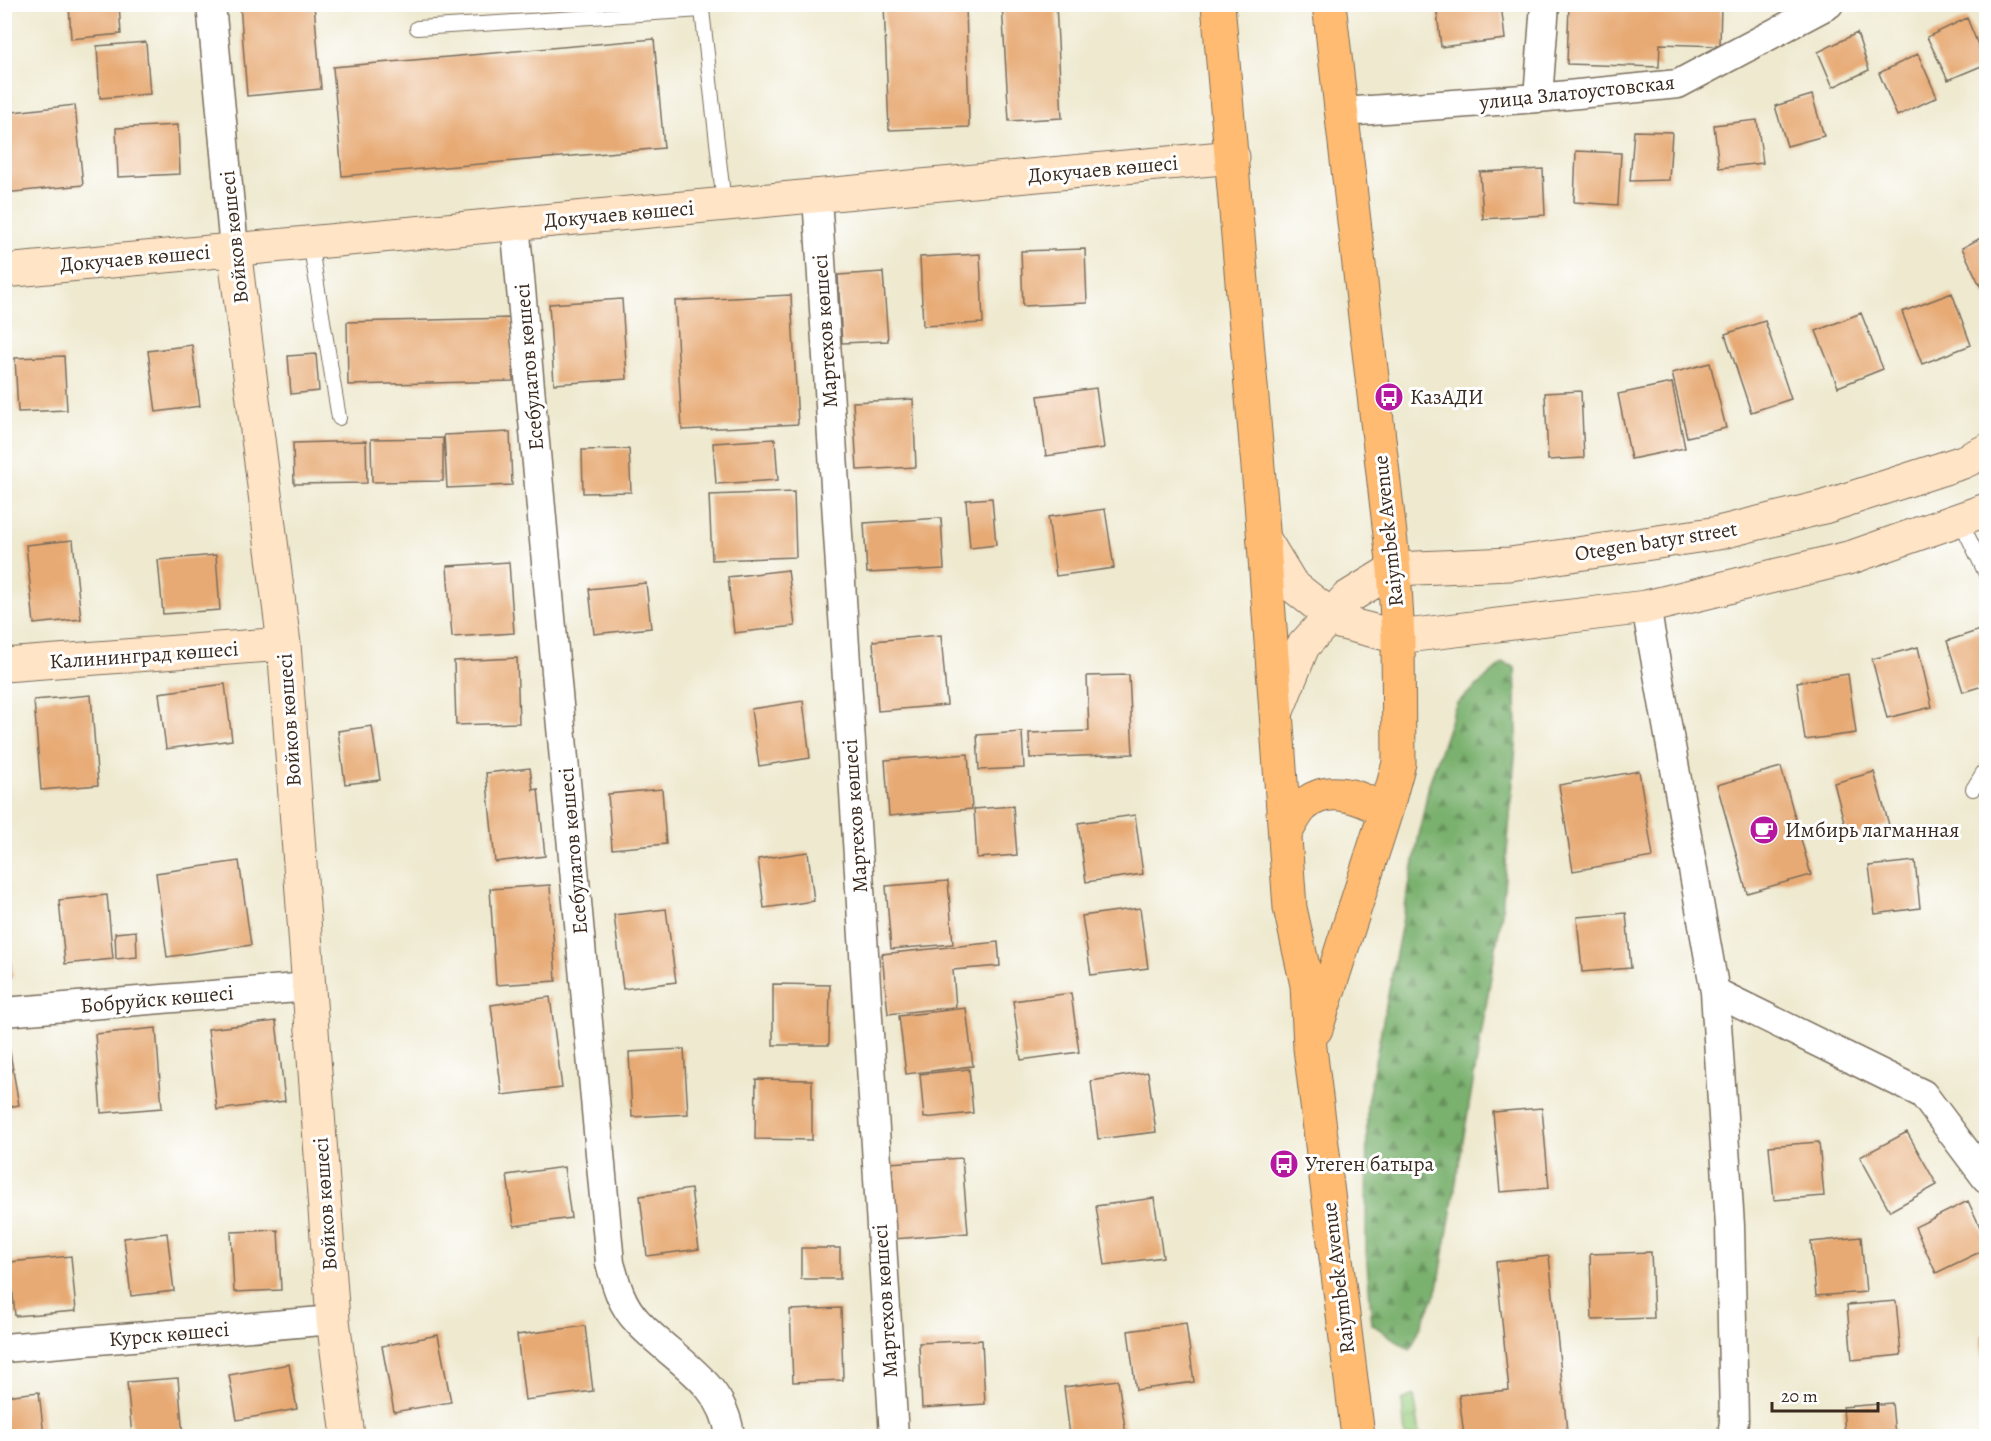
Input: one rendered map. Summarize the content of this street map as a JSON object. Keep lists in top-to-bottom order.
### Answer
{
  "streets": {
    "main road": ["Raiymbek Avenue"],
    "street": [
      "улица Златоустовская",
      "Докучаев көшесі",
      "Войков көшесі",
      "Мартехов көшесі",
      "Есебулатов көшесі",
      "Otegen batyr street",
      "Калининград көшесі",
      "Бобруйск көшесі",
      "Курск көшесі"
    ]
  },
  "crossings": [
    ["улица Златоустовская", "Raiymbek Avenue"],
    ["Докучаев көшесі", "Войков көшесі"],
    ["Докучаев көшесі", "Мартехов көшесі"],
    ["Докучаев көшесі", "Есебулатов көшесі"],
    ["Докучаев көшесі", "Raiymbek Avenue"],
    ["Войков көшесі", "Калининград көшесі"],
    ["Войков көшесі", "Бобруйск көшесі"],
    ["Войков көшесі", "Курск көшесі"],
    ["Raiymbek Avenue", "Otegen batyr street"]
  ],
  "places": {
    "bus stop": ["КазАДИ", "Утеген батыра"],
    "cafe": ["Имбирь лагманная"]
  },
  "scale_bar": "20 m"
}
